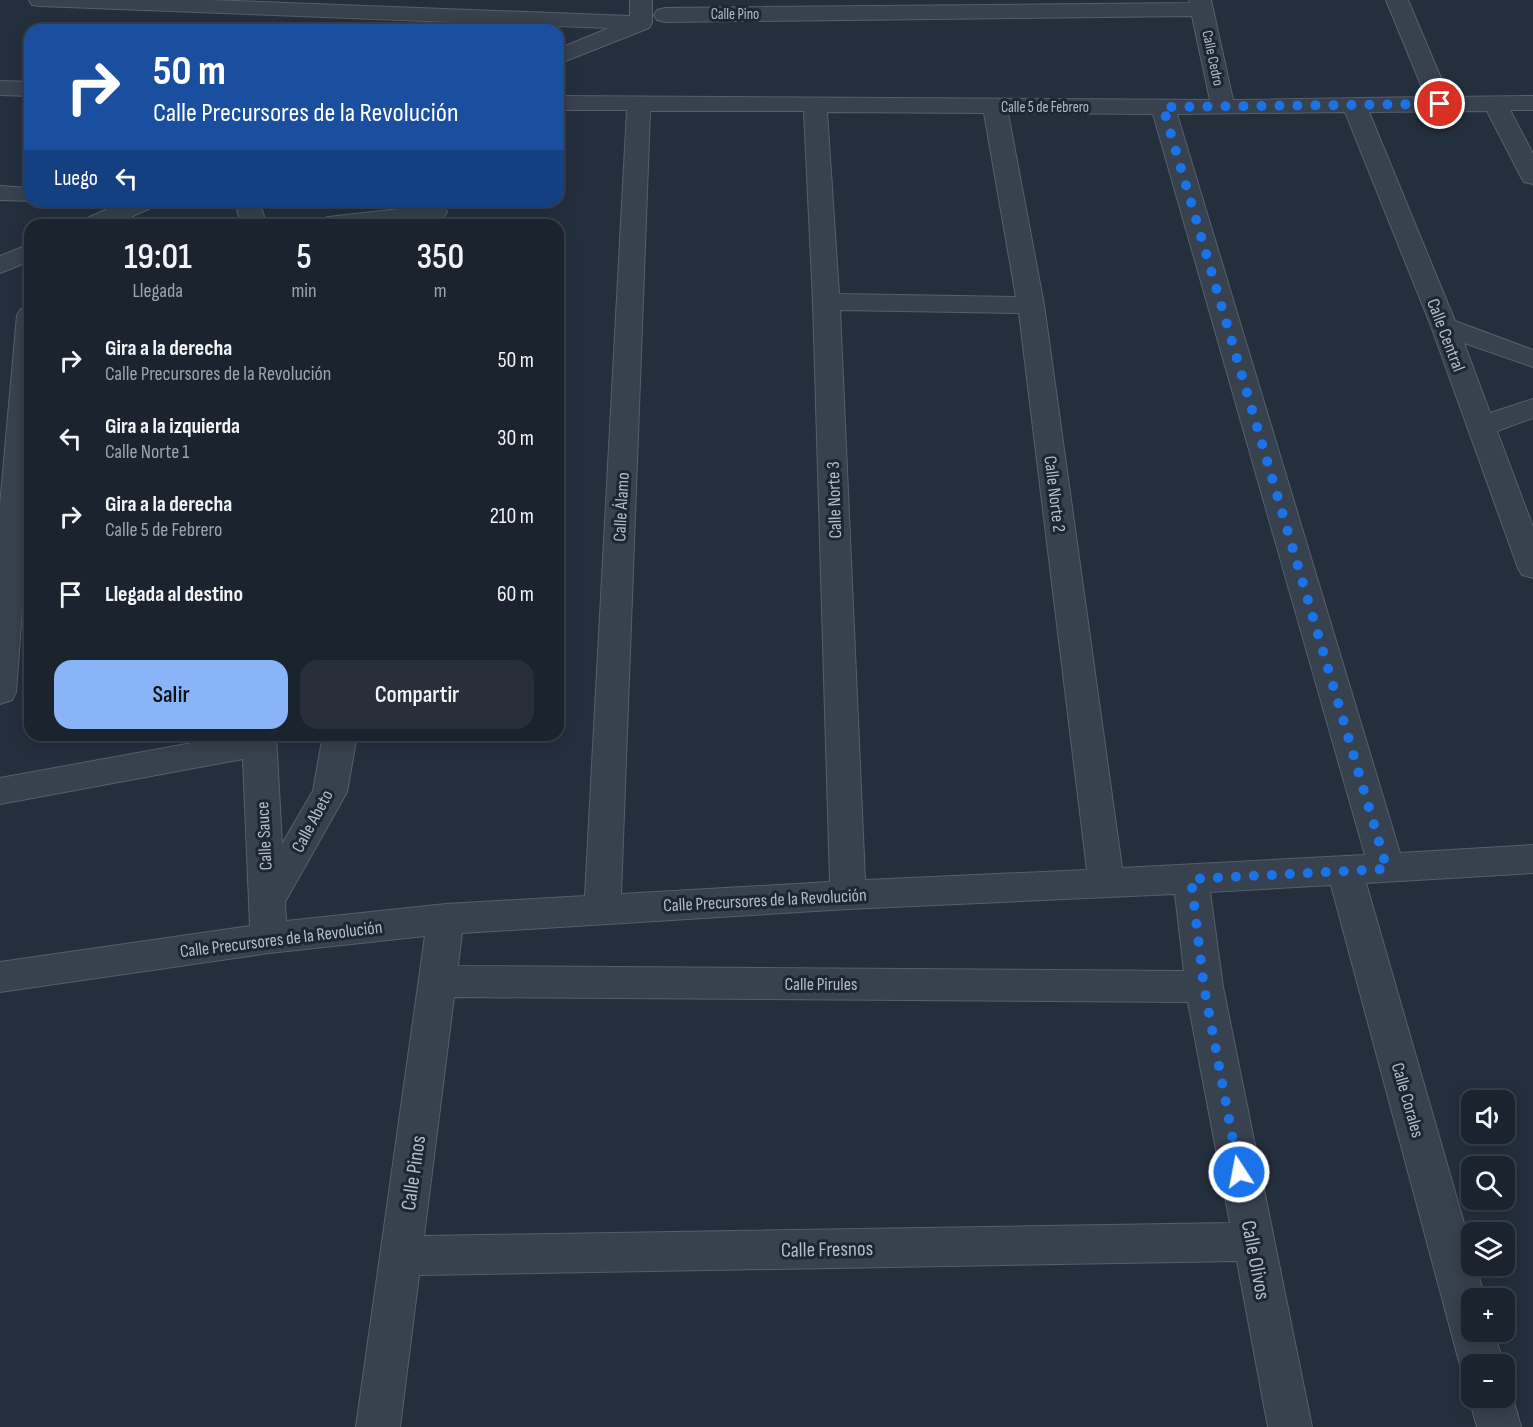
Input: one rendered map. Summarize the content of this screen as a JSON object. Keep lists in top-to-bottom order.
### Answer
{
  "streets": {
    "street": [
      "Calle Pino",
      "Calle Cedro",
      "Calle 5 de Febrero",
      "Calle Central",
      "Calle Norte 2",
      "Calle Norte 3",
      "Calle Álamo",
      "Calle Abeto",
      "Calle Sauce",
      "Calle Precursores de la Revolución",
      "Calle Pirules",
      "Calle Corales",
      "Calle Pinos",
      "Calle Fresnos",
      "Calle Olivos"
    ]
  },
  "crossings": [
    ["Calle Pino", "Calle Cedro"],
    ["Calle Cedro", "Calle 5 de Febrero"],
    ["Calle 5 de Febrero", "Calle Central"],
    ["Calle 5 de Febrero", "Calle Norte 2"],
    ["Calle 5 de Febrero", "Calle Norte 3"],
    ["Calle 5 de Febrero", "Calle Álamo"],
    ["Calle Norte 2", "Calle Precursores de la Revolución"],
    ["Calle Norte 3", "Calle Precursores de la Revolución"],
    ["Calle Álamo", "Calle Precursores de la Revolución"],
    ["Calle Abeto", "Calle Sauce"],
    ["Calle Sauce", "Calle Precursores de la Revolución"],
    ["Calle Precursores de la Revolución", "Calle Corales"],
    ["Calle Precursores de la Revolución", "Calle Pinos"],
    ["Calle Precursores de la Revolución", "Calle Olivos"],
    ["Calle Pirules", "Calle Pinos"],
    ["Calle Pirules", "Calle Olivos"],
    ["Calle Pinos", "Calle Fresnos"],
    ["Calle Fresnos", "Calle Olivos"]
  ],
  "page": {
    "turn": ["50 m", "Calle Precursores de la Revolución"],
    "then": "Luego",
    "eta": [
      "19:01",
      "Llegada",
      "5",
      "min",
      "350",
      "m"
    ],
    "list": [
      {
        "name": "Gira a la derecha",
        "note": "Calle Precursores de la Revolución",
        "value": "50 m"
      },
      {
        "name": "Gira a la izquierda",
        "note": "Calle Norte 1",
        "value": "30 m"
      },
      {
        "name": "Gira a la derecha",
        "note": "Calle 5 de Febrero",
        "value": "210 m"
      },
      {
        "name": "Llegada al destino",
        "value": "60 m"
      }
    ],
    "buttons": ["Salir", "Compartir"],
    "map_buttons": ["+", "−"]
  }
}
